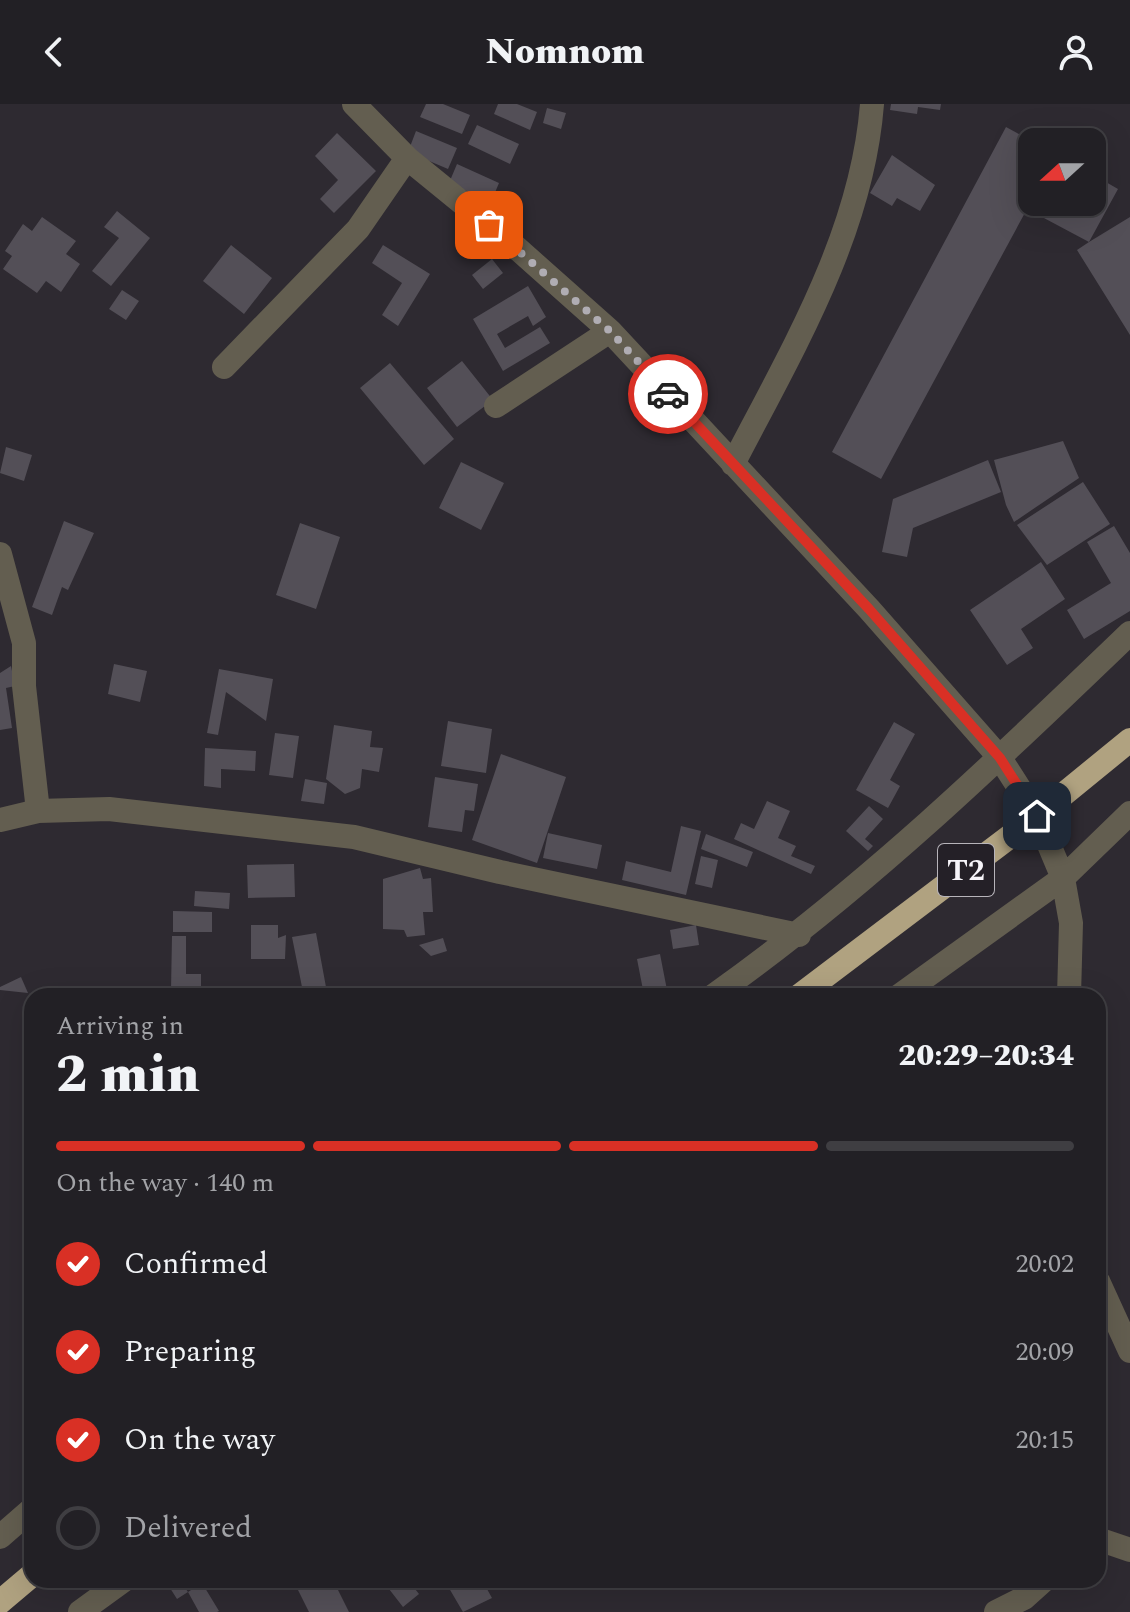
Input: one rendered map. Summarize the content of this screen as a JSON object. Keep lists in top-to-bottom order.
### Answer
{
  "streets": {
    "highway": ["T2"]
  },
  "north": "left",
  "page": {
    "header": "Nomnom",
    "heading": ["2 min", "Arriving in", "20:29–20:34"],
    "bar": "On the way · 140 m",
    "list": [
      ["Confirmed", "20:02"],
      ["Preparing", "20:09"],
      ["On the way", "20:15"],
      "Delivered"
    ]
  }
}
